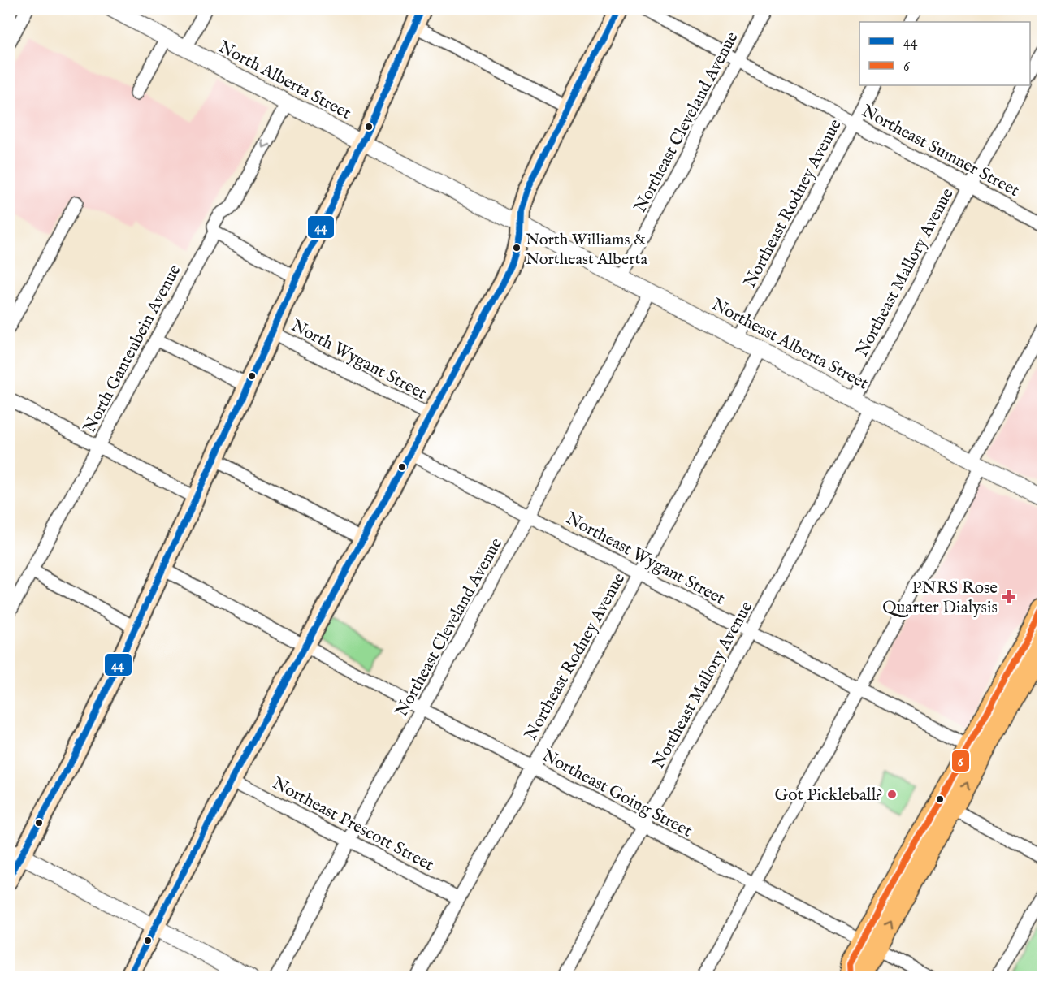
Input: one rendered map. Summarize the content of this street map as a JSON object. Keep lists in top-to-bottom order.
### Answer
{
  "streets": {
    "street": [
      "North Alberta Street",
      "Northeast Cleveland Avenue",
      "Northeast Sumner Street",
      "Northeast Rodney Avenue",
      "Northeast Mallory Avenue",
      "Northeast Alberta Street",
      "North Gantenbein Avenue",
      "North Wygant Street",
      "Northeast Wygant Street",
      "Northeast Going Street",
      "Northeast Prescott Street"
    ]
  },
  "crossings": [
    ["North Alberta Street", "Northeast Alberta Street"],
    ["North Alberta Street", "North Gantenbein Avenue"],
    ["Northeast Cleveland Avenue", "Northeast Sumner Street"],
    ["Northeast Cleveland Avenue", "Northeast Alberta Street"],
    ["Northeast Cleveland Avenue", "Northeast Wygant Street"],
    ["Northeast Cleveland Avenue", "Northeast Going Street"],
    ["Northeast Cleveland Avenue", "Northeast Prescott Street"],
    ["Northeast Sumner Street", "Northeast Rodney Avenue"],
    ["Northeast Sumner Street", "Northeast Mallory Avenue"],
    ["Northeast Rodney Avenue", "Northeast Alberta Street"],
    ["Northeast Rodney Avenue", "Northeast Wygant Street"],
    ["Northeast Rodney Avenue", "Northeast Going Street"],
    ["Northeast Rodney Avenue", "Northeast Prescott Street"],
    ["Northeast Mallory Avenue", "Northeast Alberta Street"],
    ["Northeast Mallory Avenue", "Northeast Wygant Street"],
    ["Northeast Mallory Avenue", "Northeast Going Street"]
  ],
  "places": {
    "other": ["North Williams & Northeast Alberta", "Got Pickleball?"],
    "health": ["PNRS Rose Quarter Dialysis"]
  },
  "lines": ["transit line 44", "transit line 6"],
  "legend": ["44", "6"]
}
